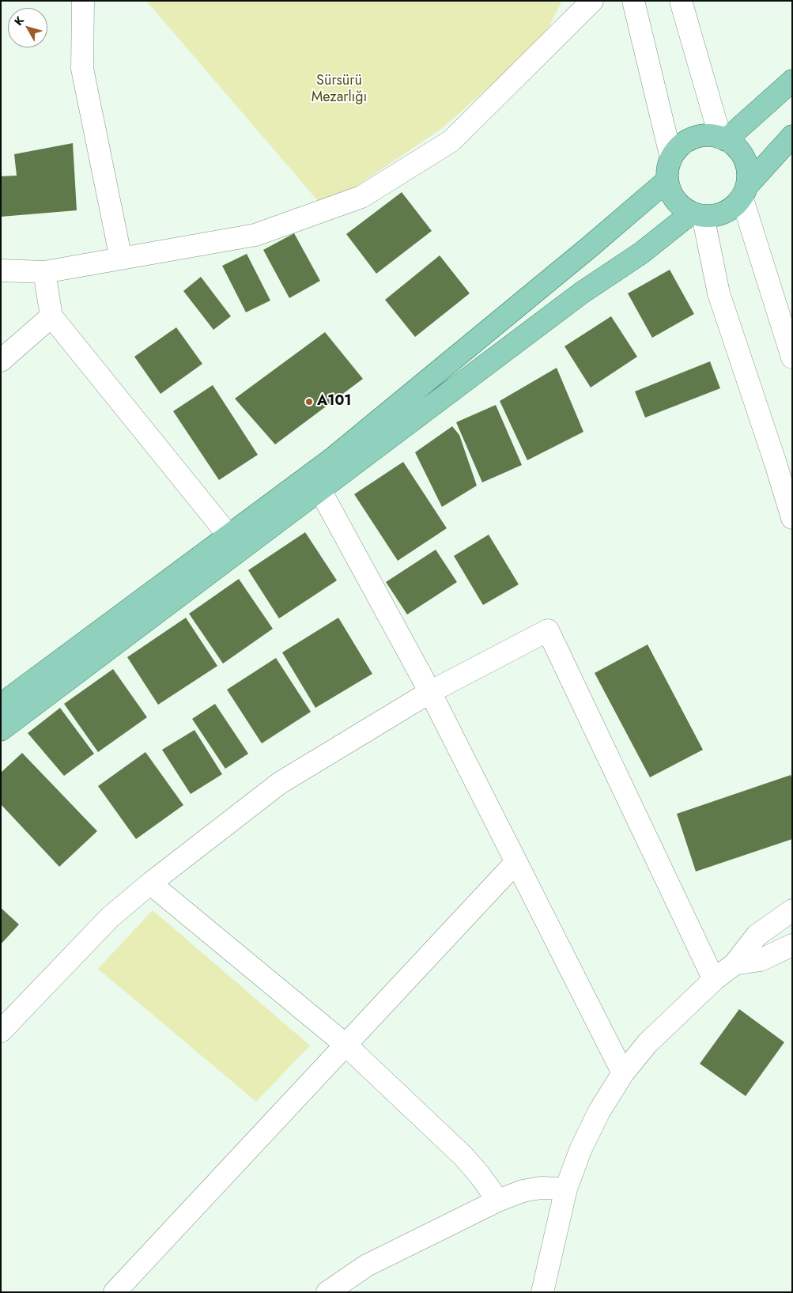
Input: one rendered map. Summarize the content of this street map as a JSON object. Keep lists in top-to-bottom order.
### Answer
{
  "parks": ["Sürsürü Mezarlığı"],
  "places": ["A101"],
  "north": "top left"
}
